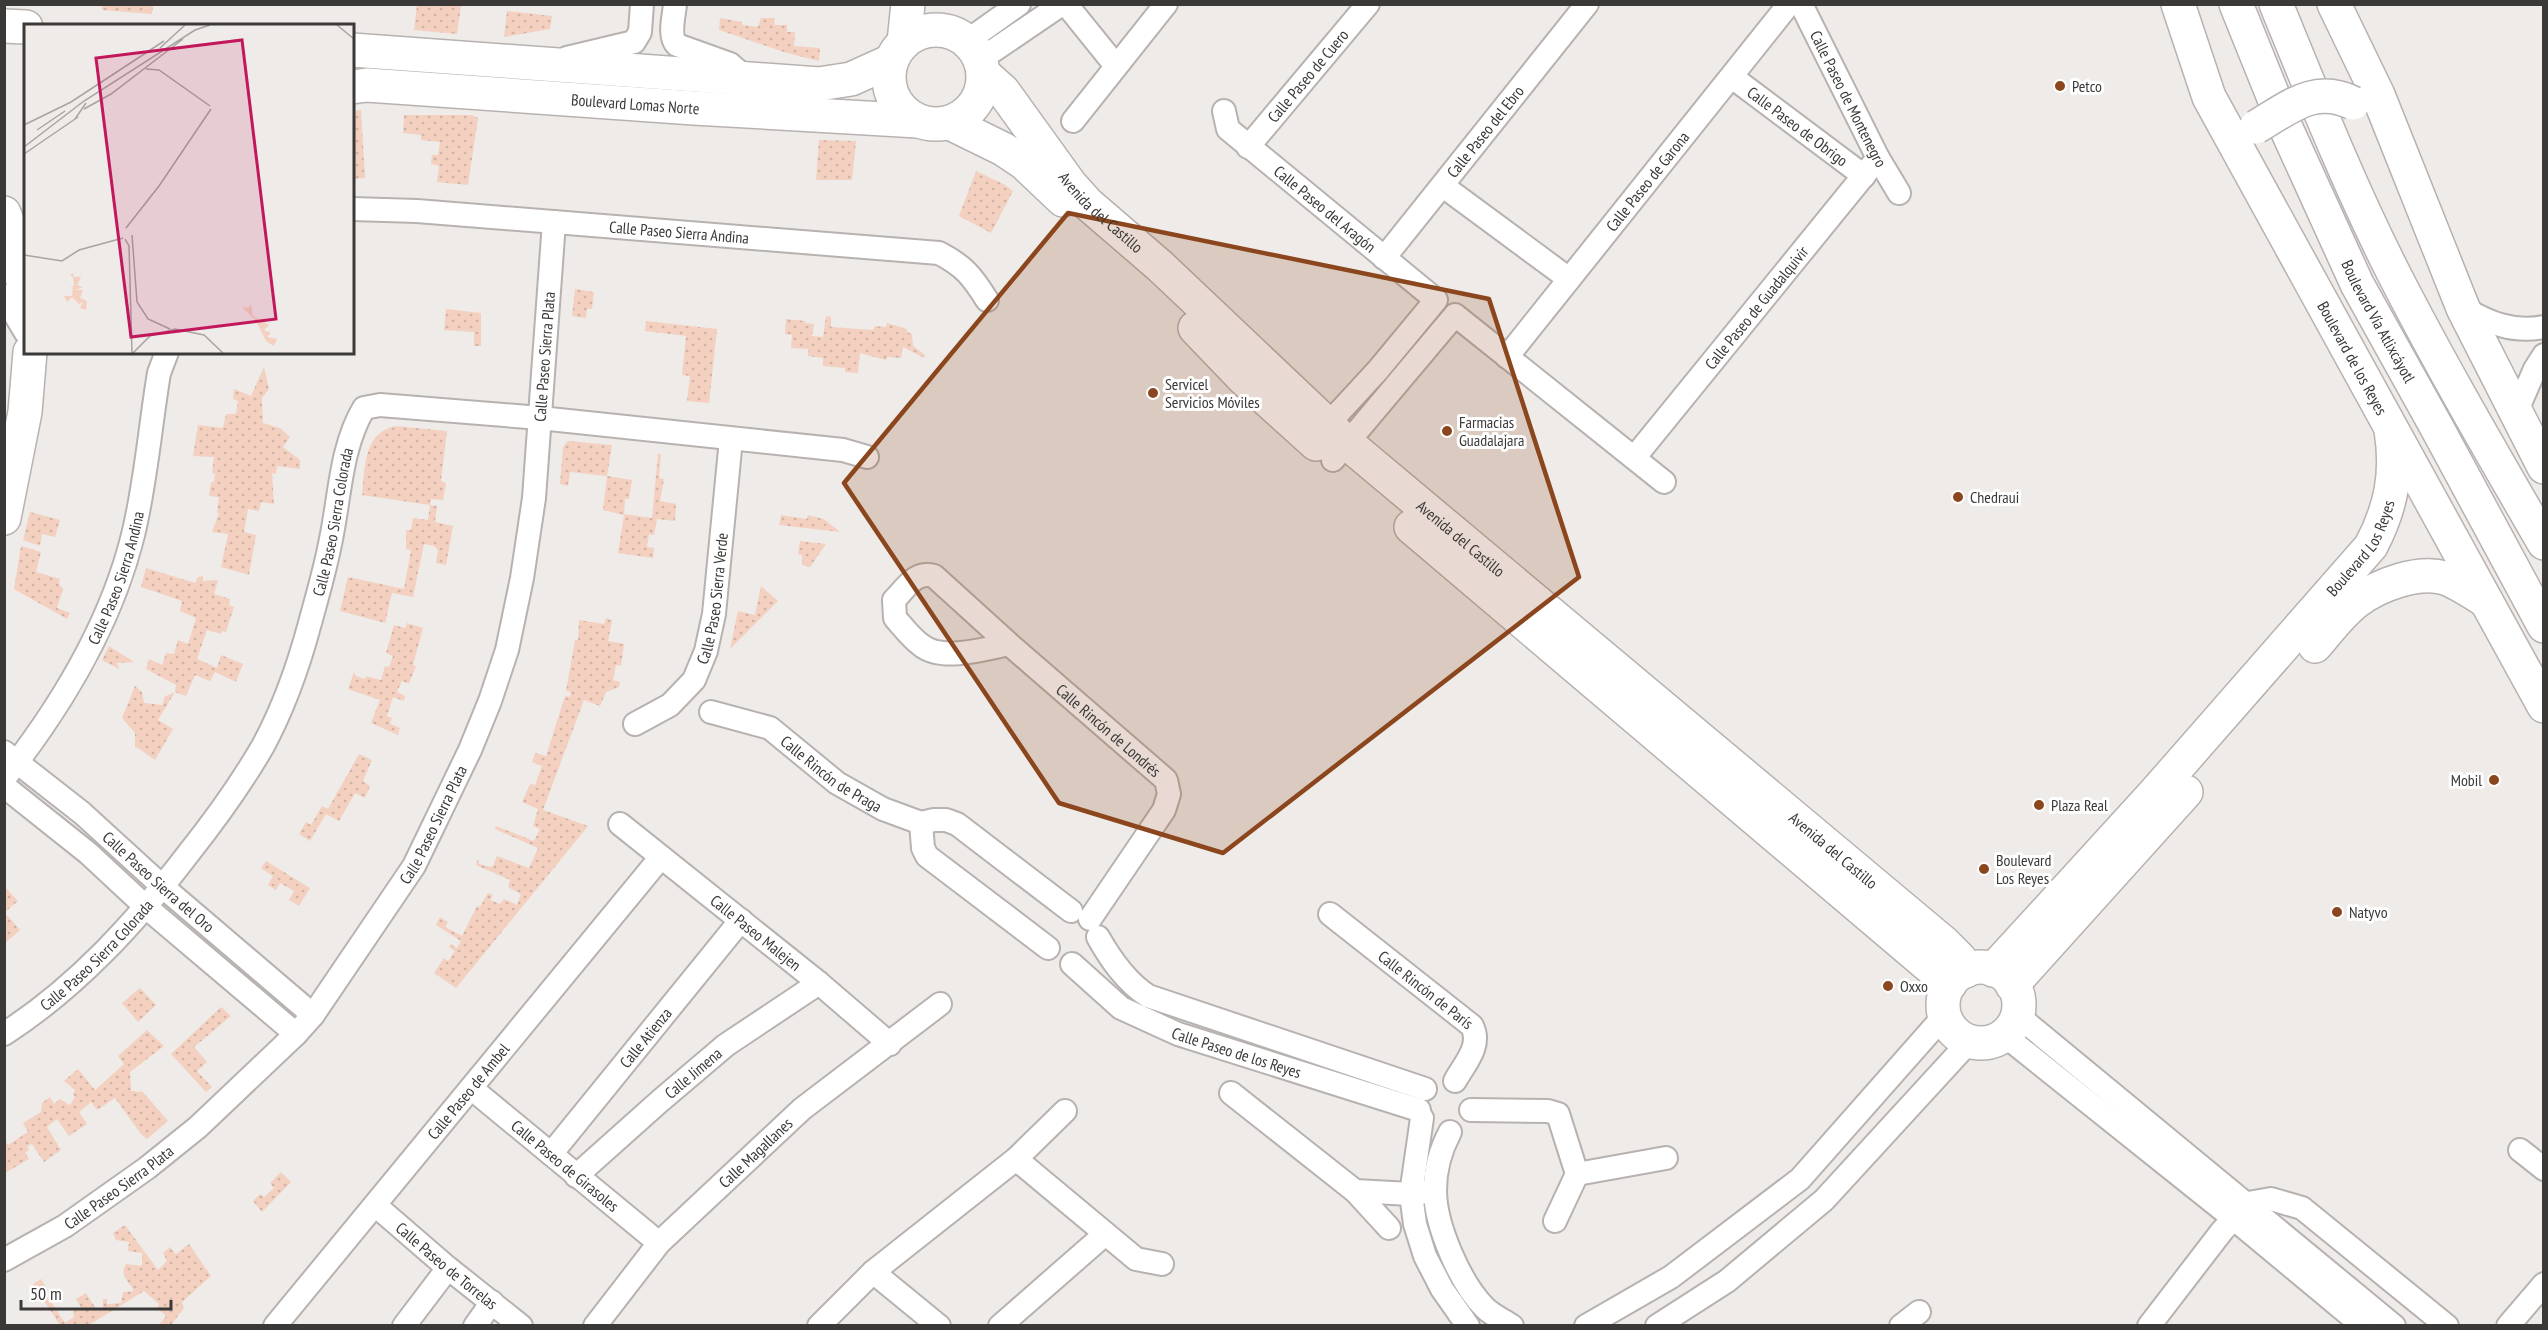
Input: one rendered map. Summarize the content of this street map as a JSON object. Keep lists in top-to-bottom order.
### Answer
{
  "streets": {
    "main road": [
      "Boulevard Lomas Norte",
      "Avenida del Castillo",
      "Boulevard Vía Atlixcáyotl",
      "Boulevard de los Reyes",
      "Boulevard Los Reyes"
    ],
    "street": [
      "Calle Paseo de Cuero",
      "Calle Paseo de Montenegro",
      "Calle Paseo de Obrigo",
      "Calle Paseo del Ebro",
      "Calle Paseo de Garona",
      "Calle Paseo del Aragón",
      "Calle Paseo Sierra Andina",
      "Calle Paseo de Guadalquivir",
      "Calle Paseo Sierra Plata",
      "Calle Paseo Sierra Colorada",
      "Calle Paseo Sierra Verde",
      "Calle Rincón de Londrés",
      "Calle Rincón de Praga",
      "Calle Paseo Sierra del Oro",
      "Calle Paseo Malejen",
      "Calle Rincón de París",
      "Calle Atienza",
      "Calle Paseo de los Reyes",
      "Calle Jimena",
      "Calle Paseo de Ambel",
      "Calle Magallanes",
      "Calle Paseo de Girasoles",
      "Calle Paseo de Torrelas"
    ]
  },
  "crossings": [
    ["Calle Paseo de Cuero", "Calle Paseo del Aragón"],
    ["Calle Paseo de Montenegro", "Calle Paseo de Obrigo"],
    ["Calle Paseo de Montenegro", "Calle Paseo de Guadalquivir"],
    ["Boulevard Lomas Norte", "Avenida del Castillo"],
    ["Calle Paseo de Obrigo", "Calle Paseo de Garona"],
    ["Calle Paseo de Obrigo", "Calle Paseo de Guadalquivir"],
    ["Calle Paseo del Ebro", "Calle Paseo del Aragón"],
    ["Avenida del Castillo", "Boulevard Los Reyes"],
    ["Calle Paseo Sierra Andina", "Calle Paseo Sierra Plata"],
    ["Calle Paseo Sierra Andina", "Calle Paseo Sierra del Oro"],
    ["Calle Paseo Sierra Plata", "Calle Paseo Sierra Colorada"],
    ["Calle Paseo Sierra Plata", "Calle Paseo Sierra del Oro"],
    ["Boulevard de los Reyes", "Boulevard Los Reyes"],
    ["Calle Paseo Sierra Colorada", "Calle Paseo Sierra Verde"],
    ["Calle Paseo Sierra Colorada", "Calle Paseo Sierra del Oro"],
    ["Calle Rincón de Londrés", "Calle Rincón de Praga"],
    ["Calle Rincón de Londrés", "Calle Paseo de los Reyes"],
    ["Calle Rincón de Praga", "Calle Paseo de los Reyes"],
    ["Calle Paseo Malejen", "Calle Atienza"],
    ["Calle Paseo Malejen", "Calle Jimena"],
    ["Calle Paseo Malejen", "Calle Paseo de Ambel"],
    ["Calle Paseo Malejen", "Calle Magallanes"],
    ["Calle Rincón de París", "Calle Paseo de los Reyes"],
    ["Calle Atienza", "Calle Paseo de Girasoles"],
    ["Calle Jimena", "Calle Paseo de Girasoles"],
    ["Calle Paseo de Ambel", "Calle Paseo de Girasoles"],
    ["Calle Paseo de Ambel", "Calle Paseo de Torrelas"],
    ["Calle Magallanes", "Calle Paseo de Girasoles"]
  ],
  "places": [
    "Petco",
    "Servicel Servicios Móviles",
    "Farmacias Guadalajara",
    "Chedraui",
    "Mobil",
    "Plaza Real",
    "Boulevard Los Reyes",
    "Natyvo",
    "Oxxo"
  ],
  "scale_bar": "50 m"
}
